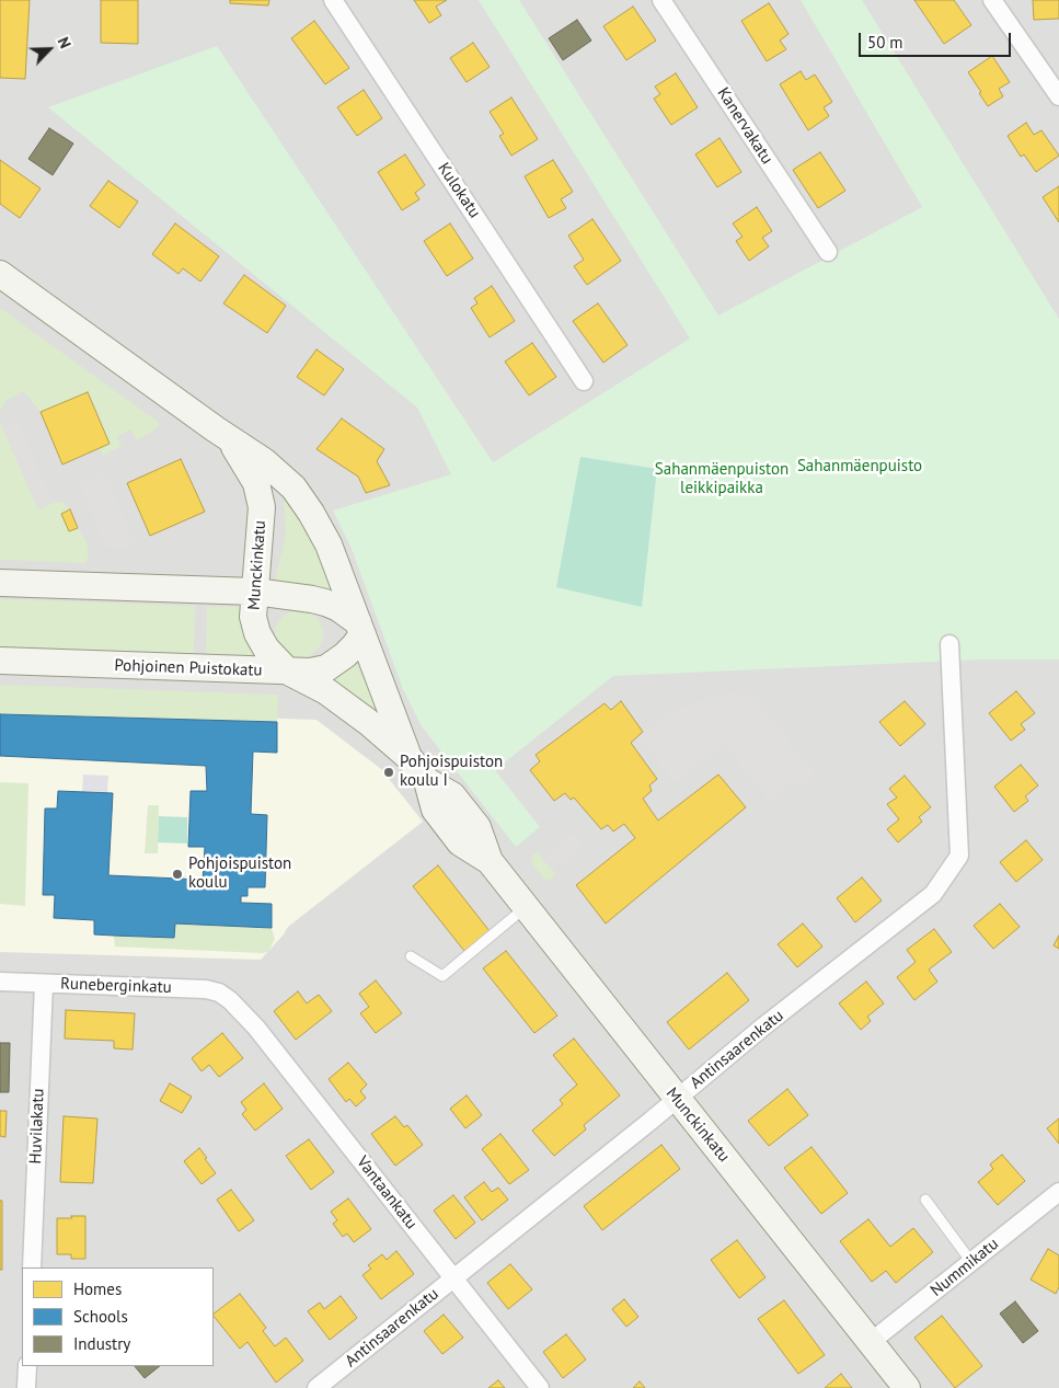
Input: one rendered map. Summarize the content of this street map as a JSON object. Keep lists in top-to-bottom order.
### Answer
{
  "streets": {
    "main road": ["Munckinkatu", "Pohjoinen Puistokatu"],
    "street": [
      "Kanervakatu",
      "Kulokatu",
      "Runeberginkatu",
      "Antinsaarenkatu",
      "Huvilakatu",
      "Vantaankatu",
      "Nummikatu"
    ]
  },
  "crossings": [
    ["Munckinkatu", "Pohjoinen Puistokatu"],
    ["Munckinkatu", "Antinsaarenkatu"],
    ["Munckinkatu", "Nummikatu"],
    ["Runeberginkatu", "Huvilakatu"],
    ["Runeberginkatu", "Vantaankatu"],
    ["Antinsaarenkatu", "Vantaankatu"]
  ],
  "parks": ["Sahanmäenpuisto", "Sahanmäenpuiston leikkipaikka"],
  "places": ["Pohjoispuiston koulu I", "Pohjoispuiston koulu"],
  "legend": ["Homes", "Schools", "Industry"],
  "scale_bar": "50 m",
  "north": "top right"
}
